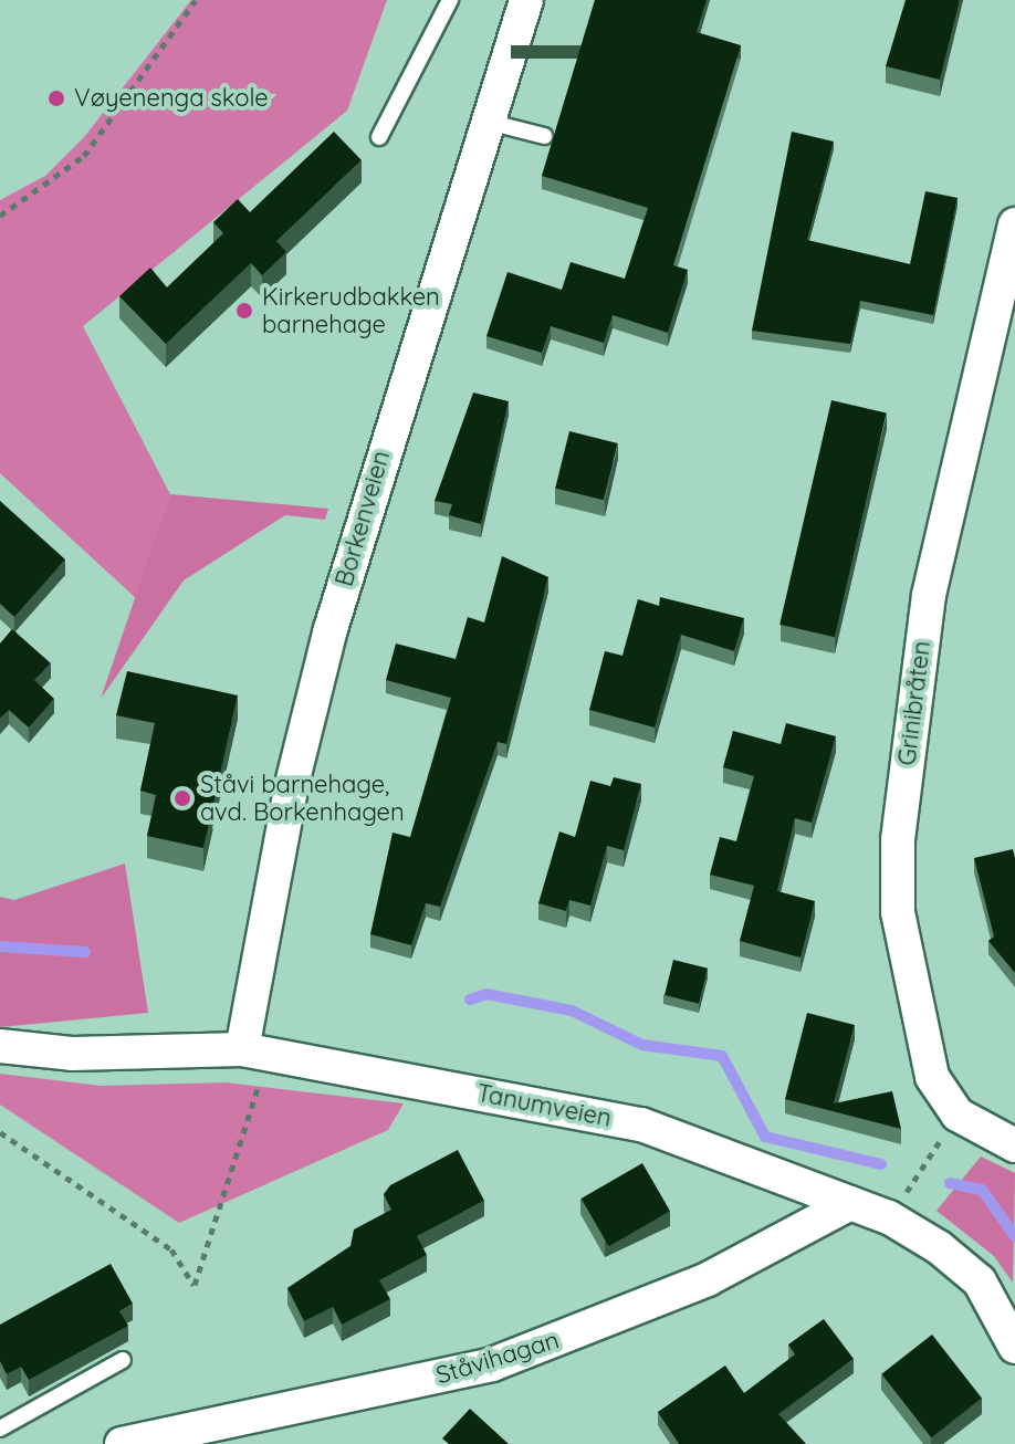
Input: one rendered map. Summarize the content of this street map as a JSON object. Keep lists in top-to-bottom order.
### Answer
{
  "streets": {
    "street": [
      "Borkenveien",
      "Grinibråten",
      "Tanumveien",
      "Ståvihagan"
    ]
  },
  "crossings": [
    ["Borkenveien", "Tanumveien"],
    ["Tanumveien", "Ståvihagan"]
  ],
  "places": ["Vøyenenga skole", "Kirkerudbakken barnehage", "Ståvi barnehage, avd. Borkenhagen"]
}
